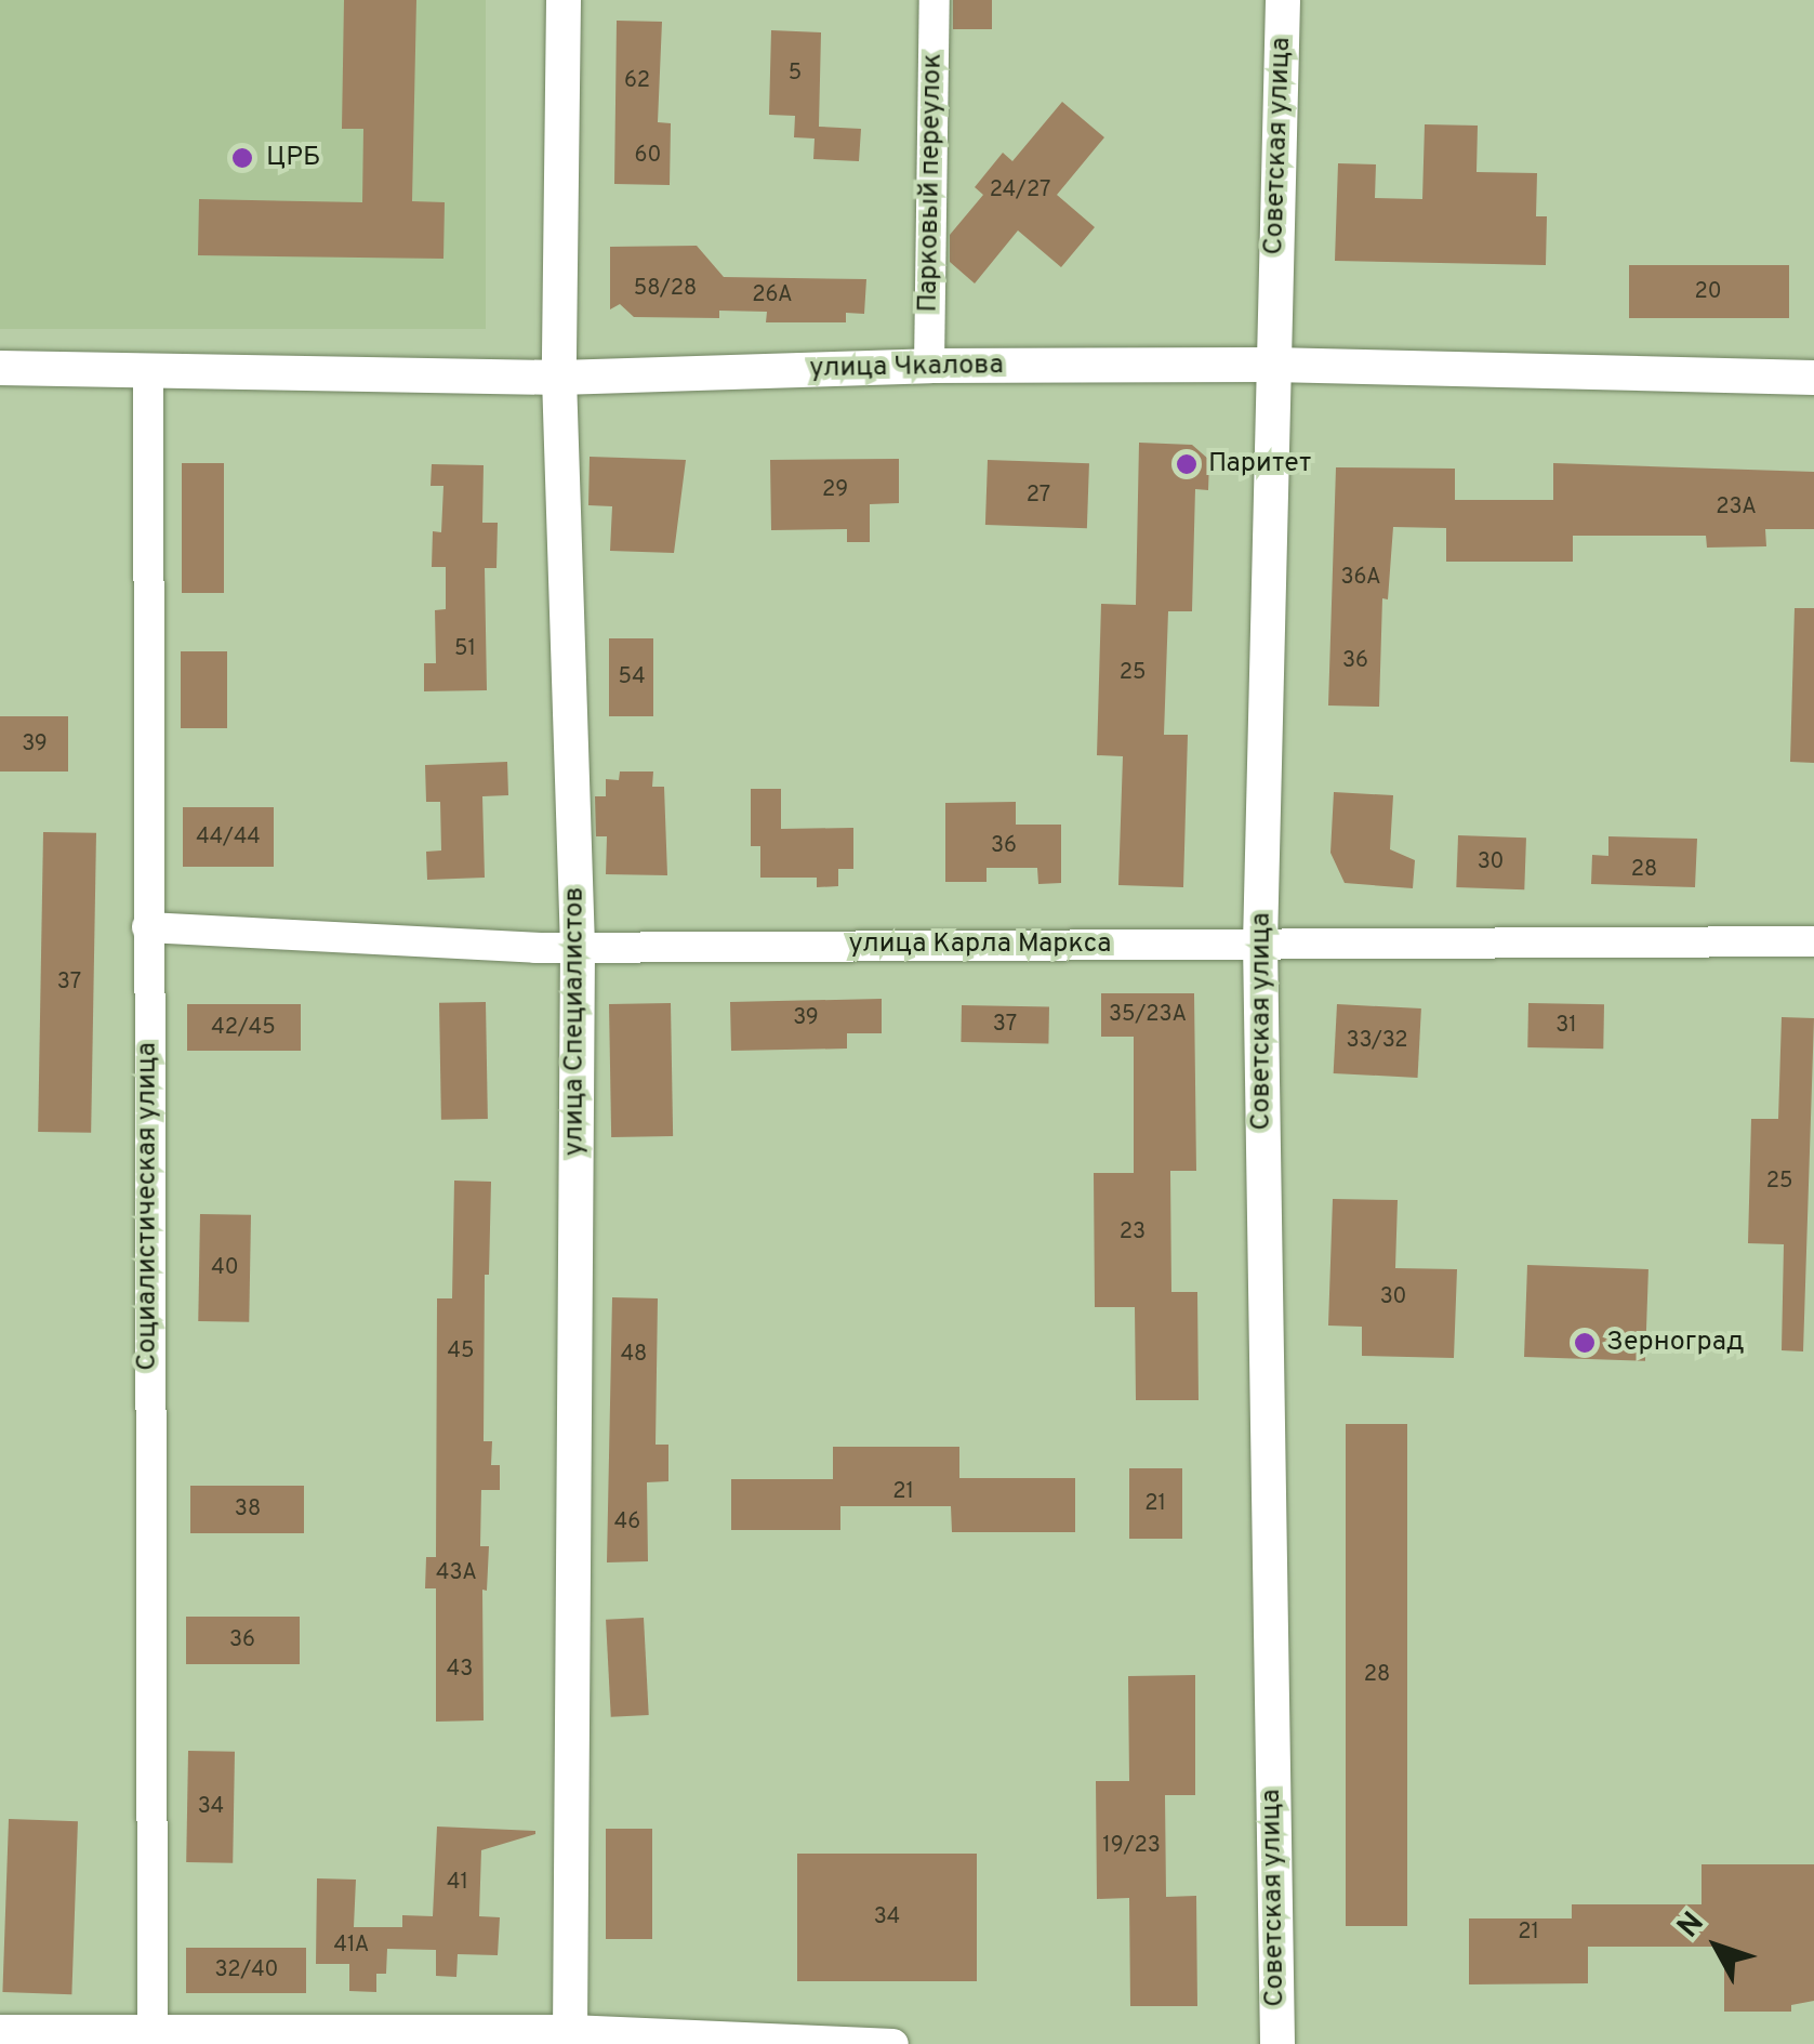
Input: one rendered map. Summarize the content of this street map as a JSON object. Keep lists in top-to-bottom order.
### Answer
{
  "streets": {
    "street": [
      "Советская улица",
      "Парковый переулок",
      "улица Чкалова",
      "улица Карла Маркса",
      "улица Специалистов",
      "Социалистическая улица"
    ]
  },
  "crossings": [
    ["Советская улица", "улица Чкалова"],
    ["Советская улица", "улица Карла Маркса"],
    ["Парковый переулок", "улица Чкалова"],
    ["улица Чкалова", "улица Специалистов"],
    ["улица Чкалова", "Социалистическая улица"],
    ["улица Карла Маркса", "улица Специалистов"],
    ["улица Карла Маркса", "Социалистическая улица"]
  ],
  "places": ["ЦРБ", "Паритет", "Зерноград"],
  "house_numbers": [
    "5",
    "62",
    "60",
    "24/27",
    "58/28",
    "20",
    "26А",
    "29",
    "27",
    "23А",
    "36А",
    "51",
    "36",
    "25",
    "54",
    "39",
    "44/44",
    "36",
    "30",
    "28",
    "37",
    "35/23А",
    "39",
    "37",
    "31",
    "42/45",
    "33/32",
    "25",
    "23",
    "40",
    "30",
    "45",
    "48",
    "21",
    "21",
    "38",
    "46",
    "43А",
    "36",
    "43",
    "28",
    "34",
    "19/23",
    "41",
    "34",
    "21",
    "41А",
    "32/40"
  ],
  "north": "top left"
}
